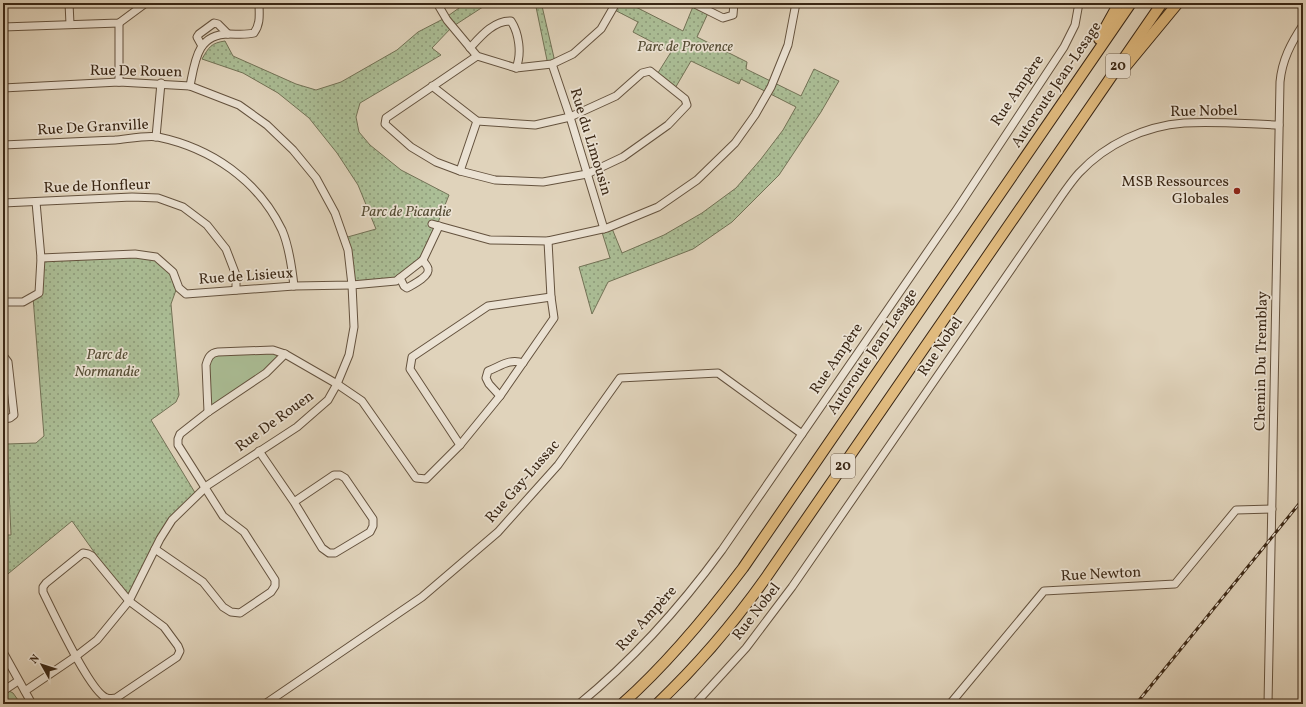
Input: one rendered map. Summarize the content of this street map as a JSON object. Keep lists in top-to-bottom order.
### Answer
{
  "streets": {
    "highway": ["20", "Autoroute Jean-Lesage"],
    "street": [
      "Rue De Rouen",
      "Rue Ampère",
      "Rue Nobel",
      "Rue De Granville",
      "Rue du Limousin",
      "Rue de Honfleur",
      "Rue de Lisieux",
      "Chemin Du Tremblay",
      "Rue Gay-Lussac",
      "Rue Newton"
    ]
  },
  "crossings": [
    ["Rue De Rouen", "Rue de Lisieux"],
    ["Rue Ampère", "Rue Gay-Lussac"],
    ["Rue Nobel", "Chemin Du Tremblay"],
    ["Rue De Granville", "Rue de Lisieux"],
    ["Rue de Honfleur", "Rue de Lisieux"],
    ["Chemin Du Tremblay", "Rue Newton"]
  ],
  "parks": ["Parc de Provence", "Parc de Picardie", "Parc de Normandie"],
  "places": ["MSB Ressources Globales"],
  "north": "top left"
}
